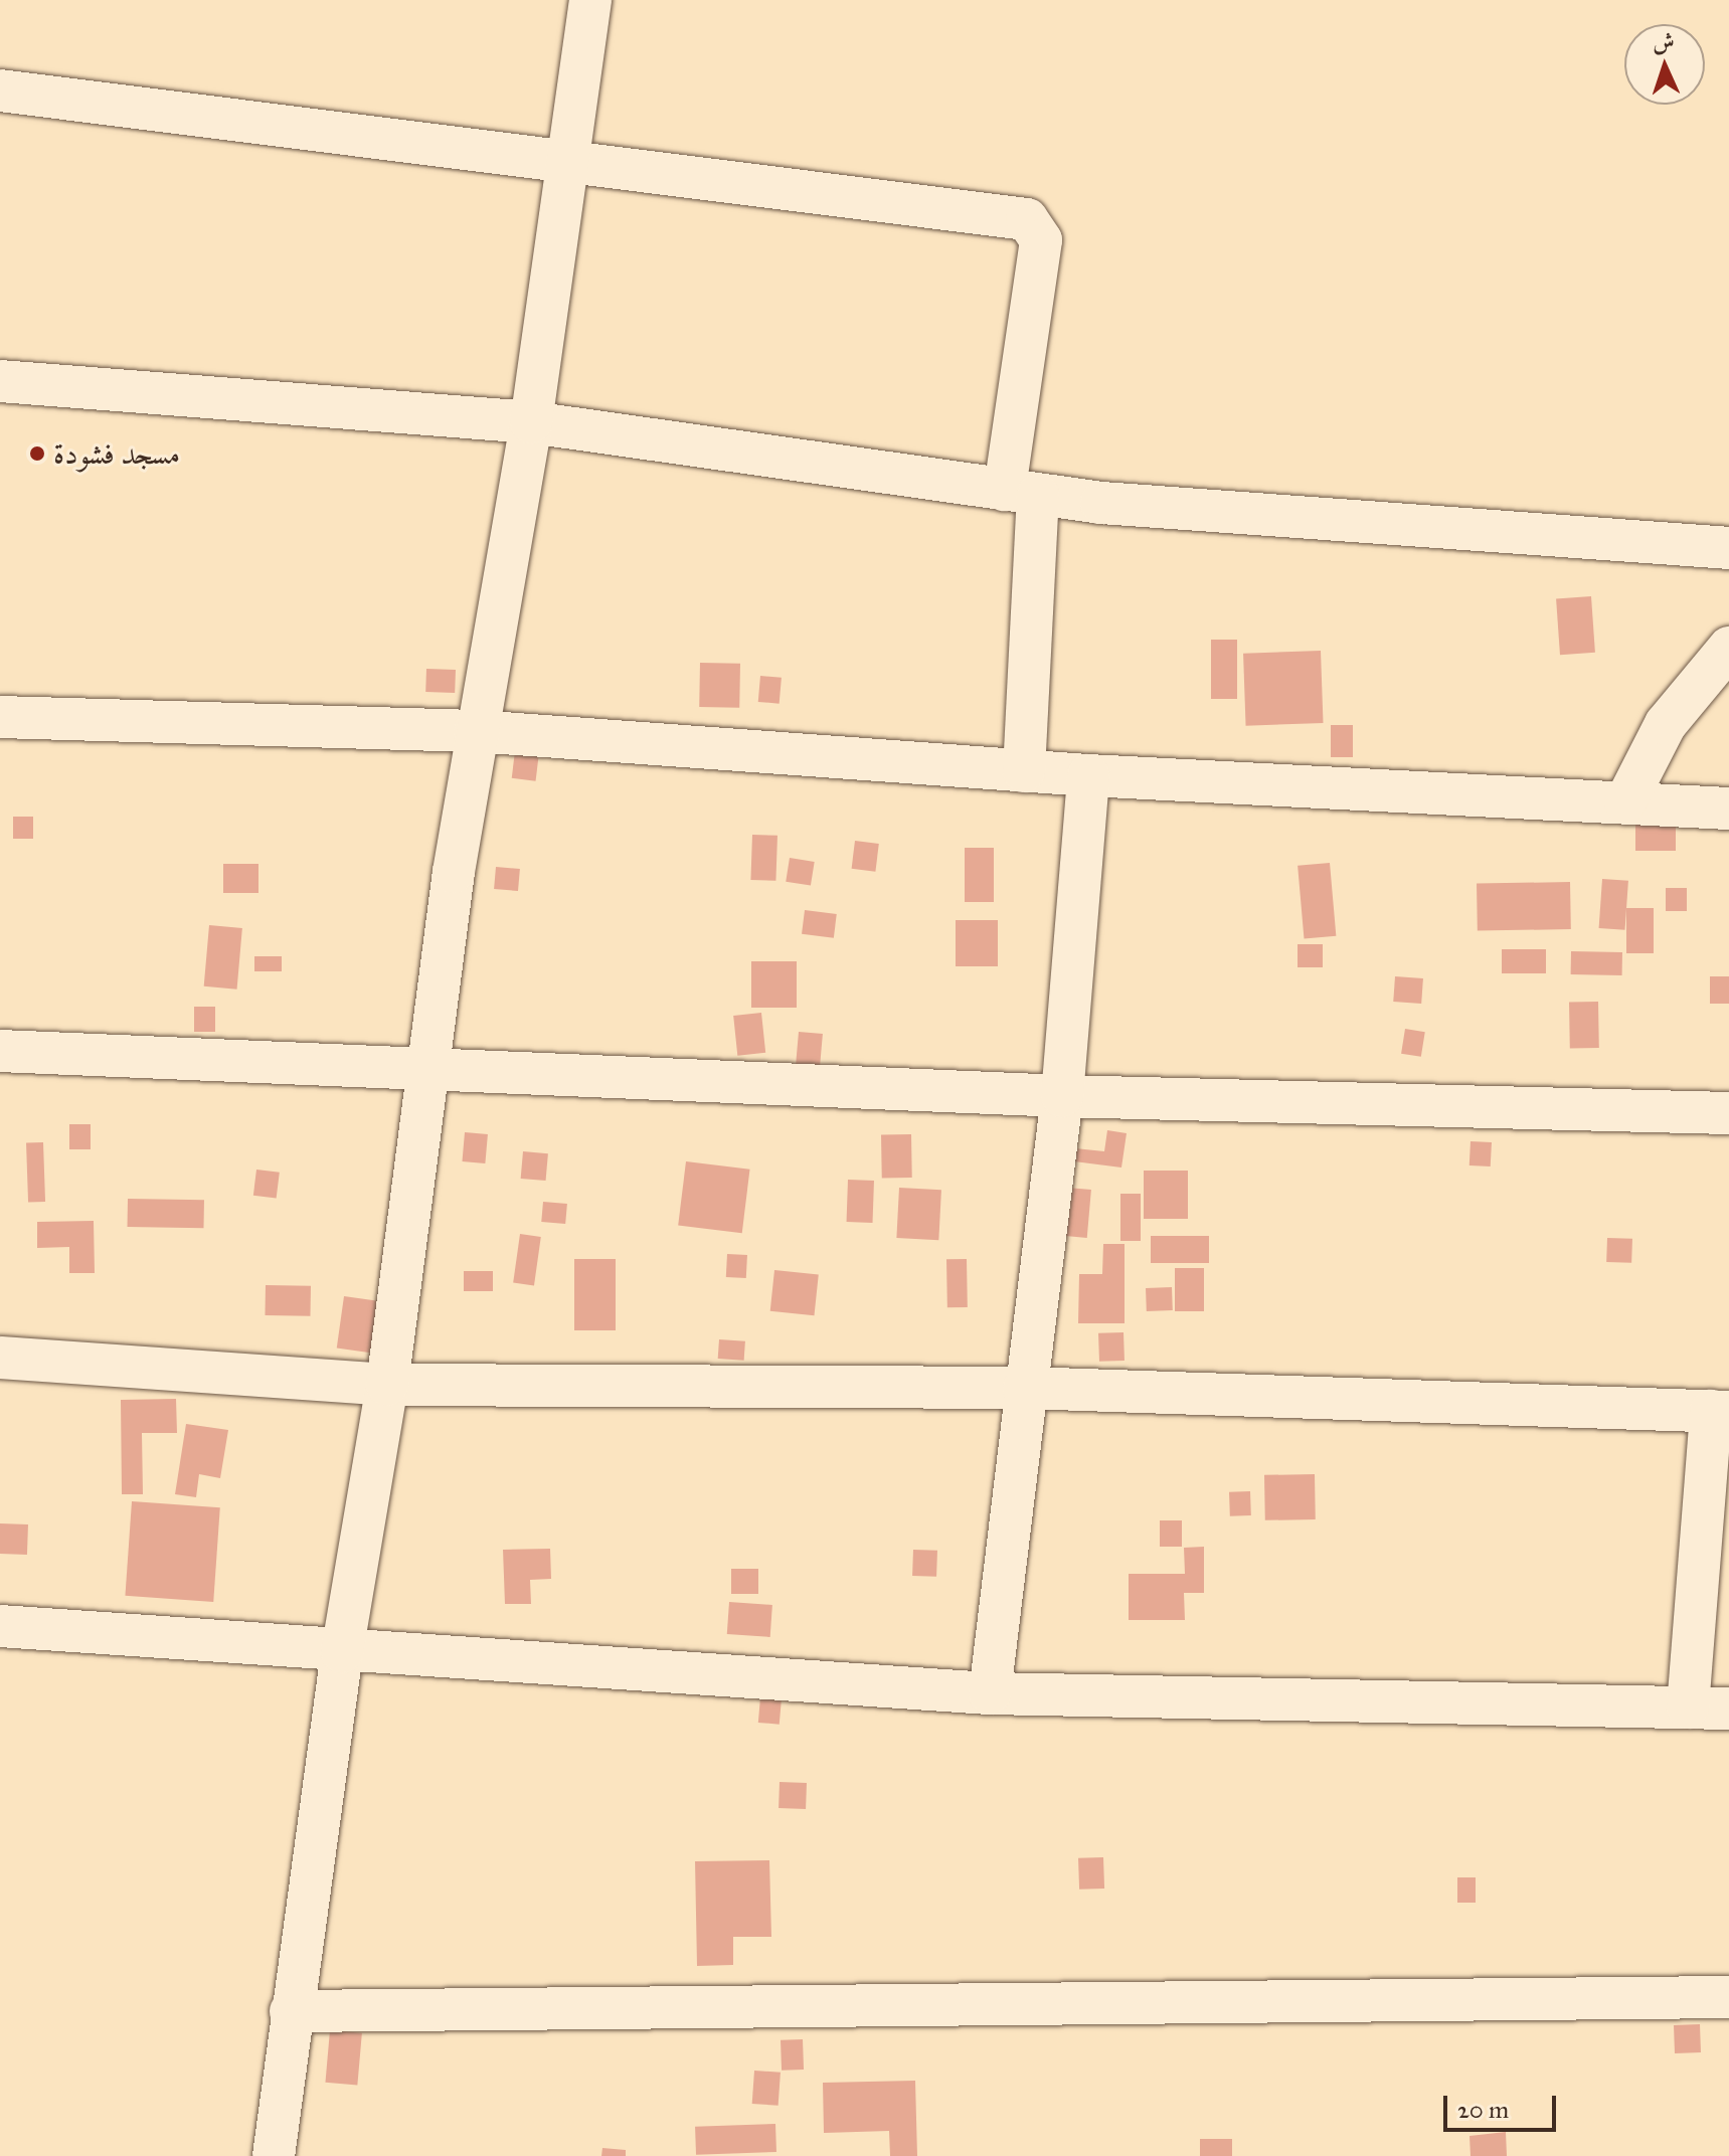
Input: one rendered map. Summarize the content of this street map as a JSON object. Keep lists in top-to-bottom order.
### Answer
{
  "places": ["مسجد فشودة"],
  "scale_bar": "20 m",
  "north": "top"
}
